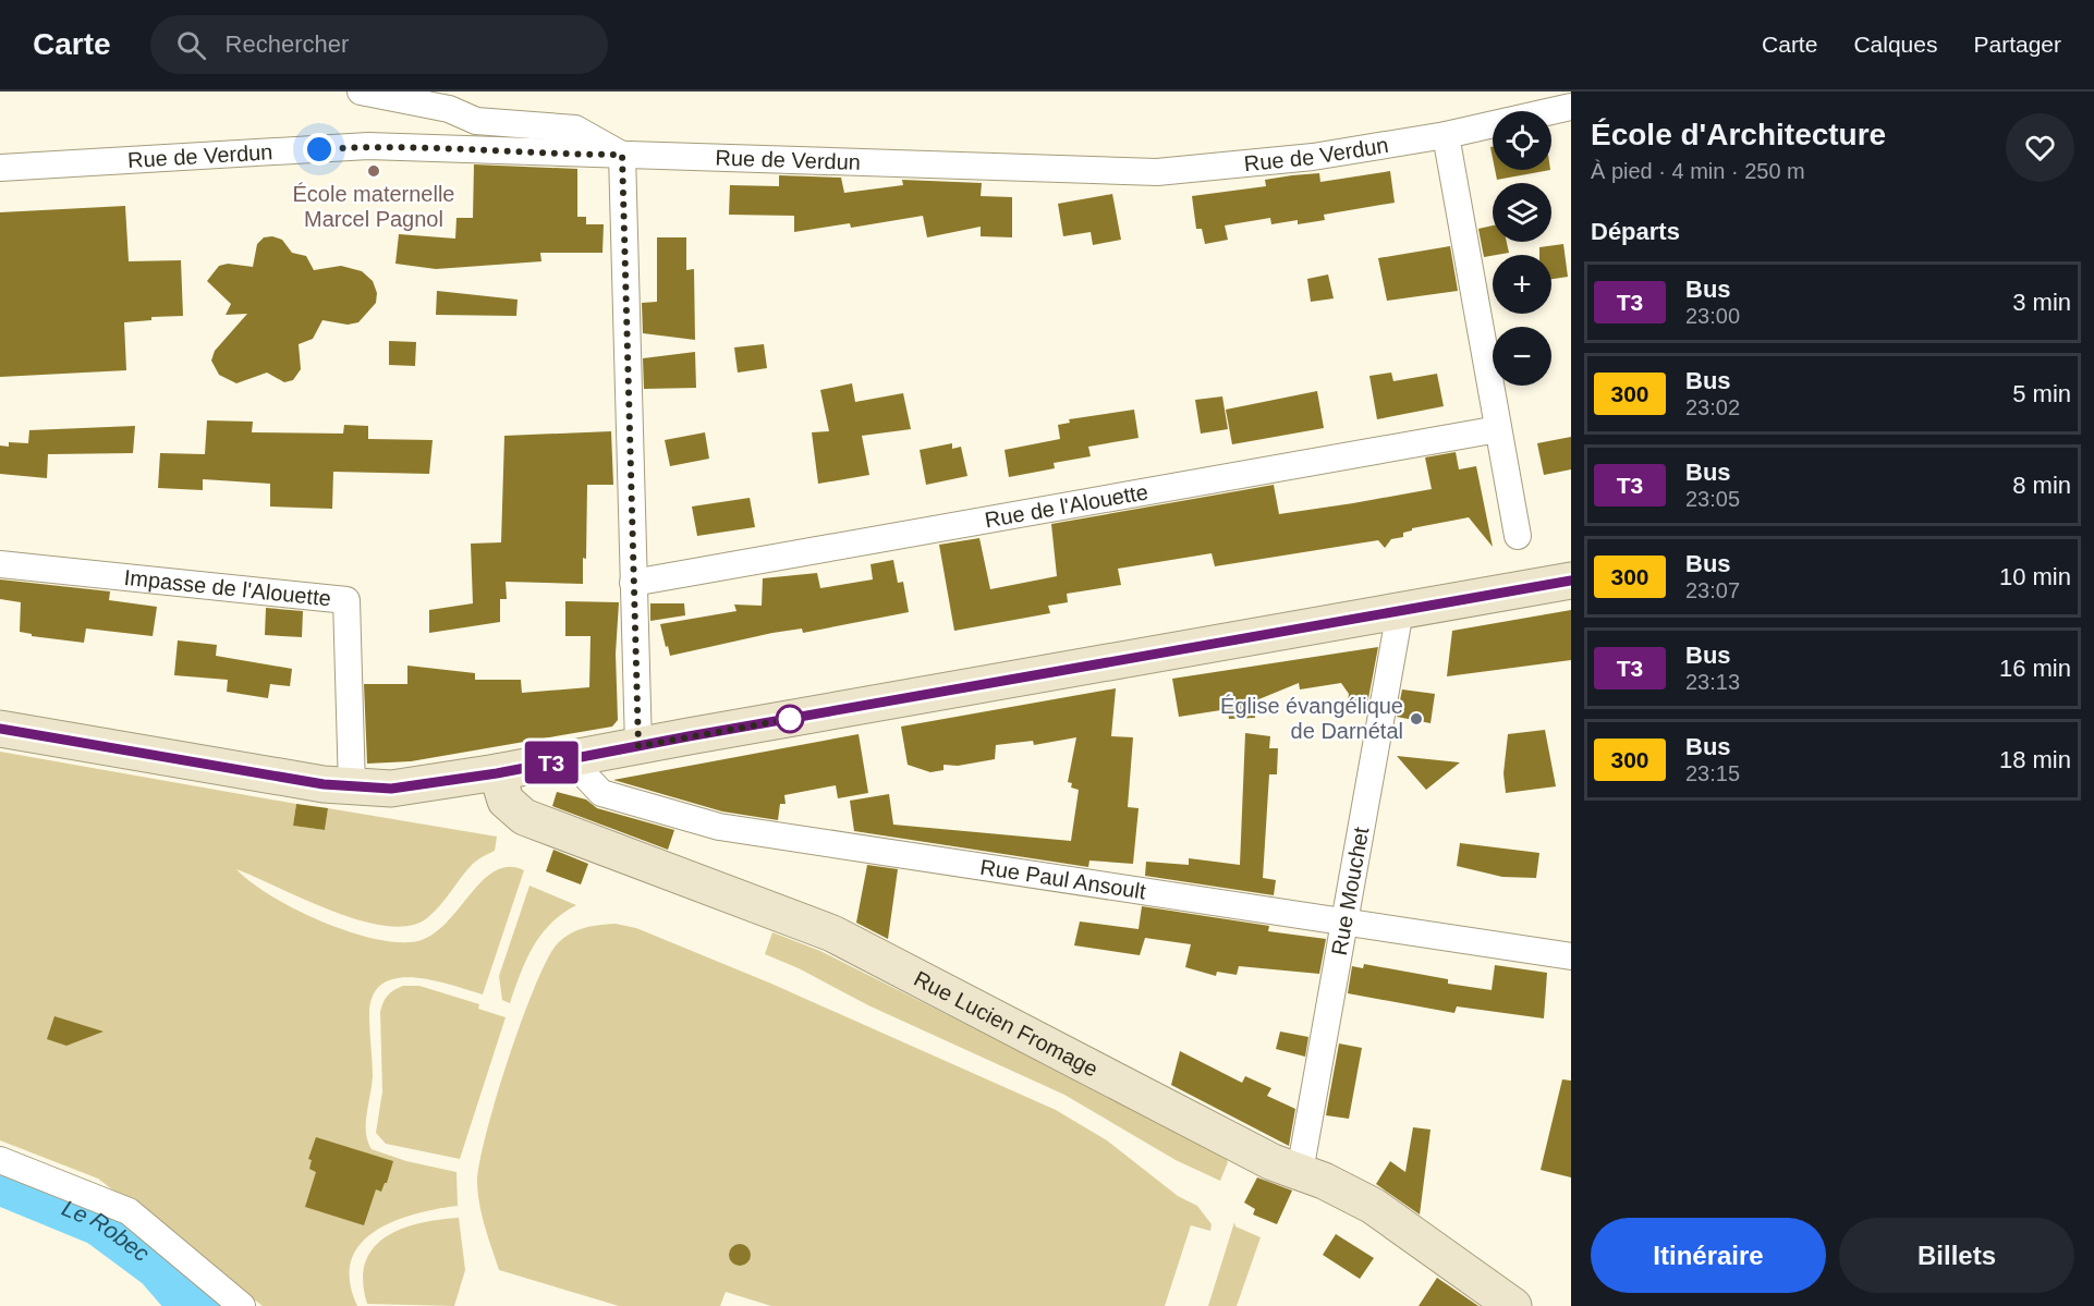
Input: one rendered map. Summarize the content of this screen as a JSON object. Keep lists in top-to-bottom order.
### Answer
{
  "streets": {
    "street": [
      "Rue de Verdun",
      "Rue de l'Alouette",
      "Impasse de l'Alouette",
      "Rue Paul Ansoult",
      "Rue Mouchet",
      "Rue Lucien Fromage"
    ]
  },
  "crossings": [
    ["Rue Paul Ansoult", "Rue Mouchet"],
    ["Rue Mouchet", "Rue Lucien Fromage"]
  ],
  "water": ["Le Robec"],
  "places": ["École maternelle Marcel Pagnol", "Église évangélique de Darnétal"],
  "lines": ["bus line T3"],
  "page": {
    "header": "Carte",
    "search": "Rechercher",
    "nav": ["Carte", "Calques", "Partager"],
    "on_map": "T3",
    "heading": [
      ["École d'Architecture", "À pied · 4 min · 250 m"],
      "Départs"
    ],
    "map_buttons": ["+", "−"],
    "list": [
      {
        "mark": "T3",
        "name": "Bus",
        "note": "23:00",
        "value": "3 min"
      },
      {
        "mark": "300",
        "name": "Bus",
        "note": "23:02",
        "value": "5 min"
      },
      {
        "mark": "T3",
        "name": "Bus",
        "note": "23:05",
        "value": "8 min"
      },
      {
        "mark": "300",
        "name": "Bus",
        "note": "23:07",
        "value": "10 min"
      },
      {
        "mark": "T3",
        "name": "Bus",
        "note": "23:13",
        "value": "16 min"
      },
      {
        "mark": "300",
        "name": "Bus",
        "note": "23:15",
        "value": "18 min"
      }
    ],
    "buttons": ["Itinéraire", "Billets"]
  }
}
